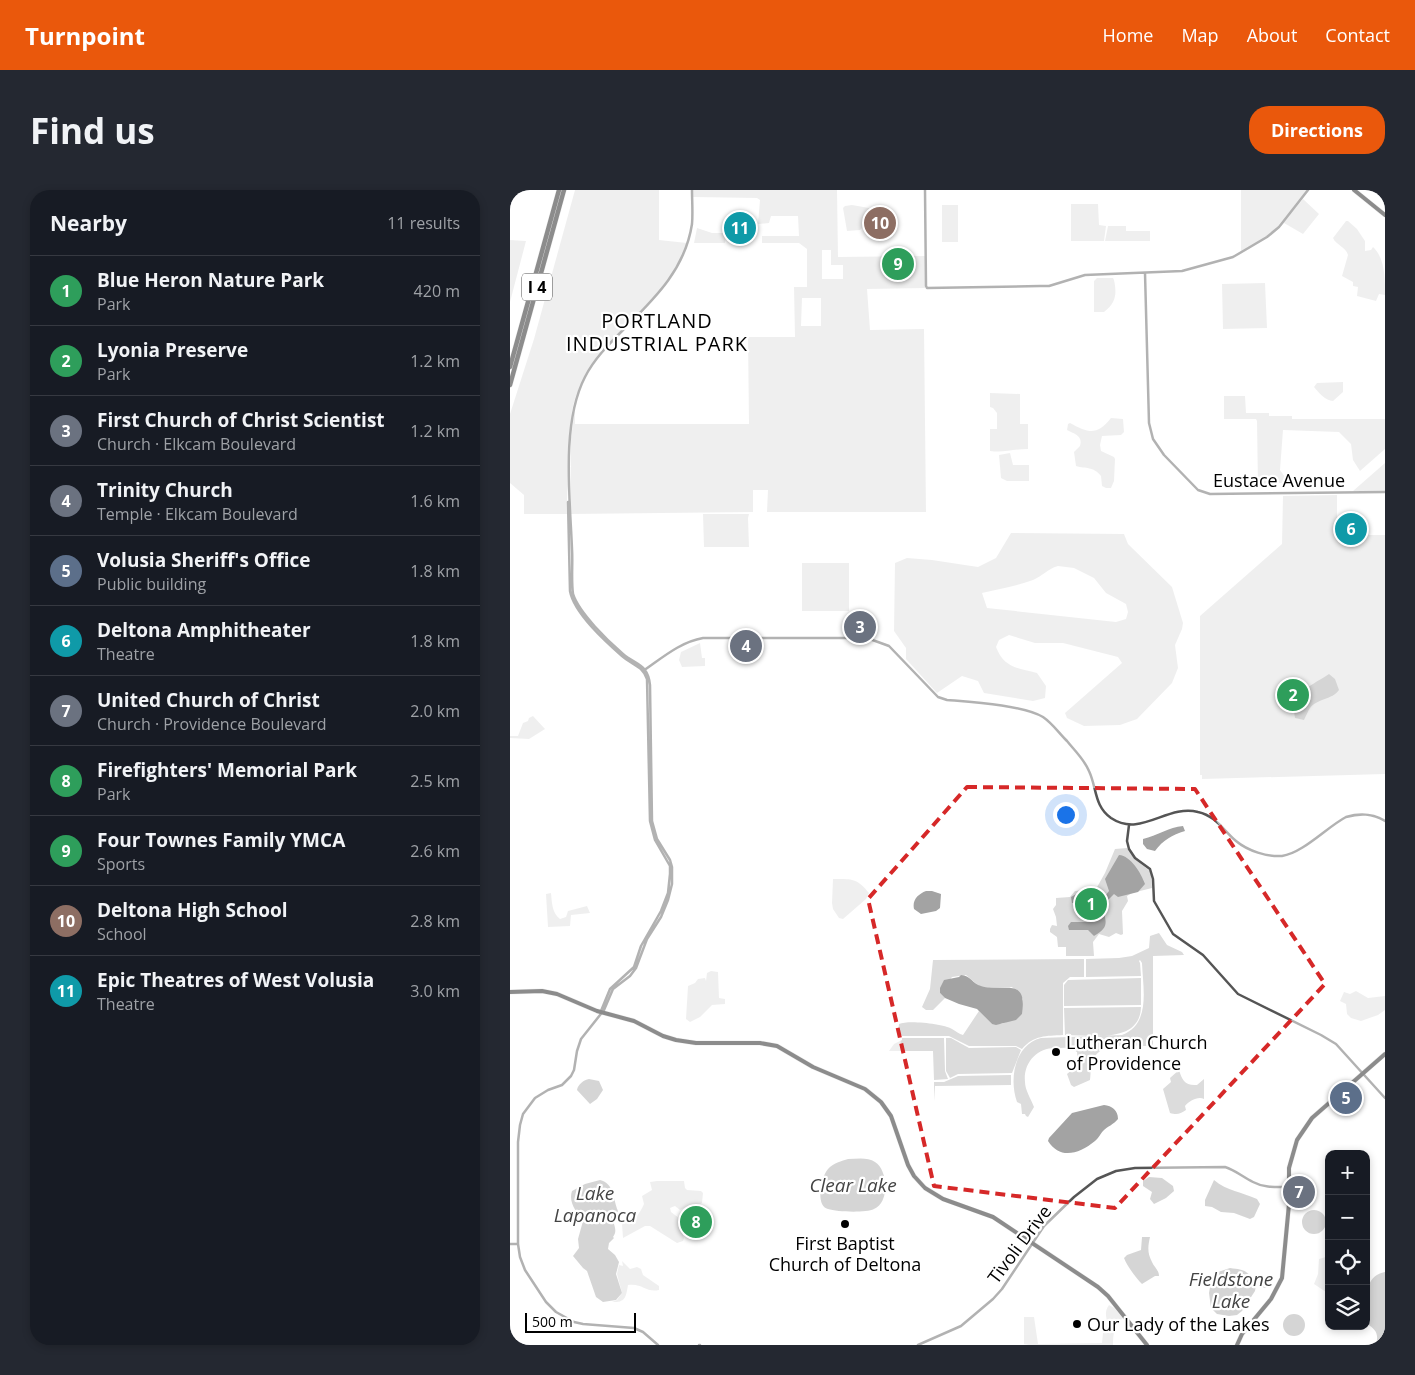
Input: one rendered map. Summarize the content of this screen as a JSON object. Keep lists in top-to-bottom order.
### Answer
{
  "streets": {
    "highway": ["I 4"],
    "street": ["Eustace Avenue", "Tivoli Drive"]
  },
  "districts": ["PORTLAND INDUSTRIAL PARK"],
  "water": ["Clear Lake", "Lake Lapanoca", "Fieldstone Lake"],
  "places": ["Lutheran Church of Providence", "First Baptist Church of Deltona", "Our Lady of the Lakes"],
  "scale_bar": "500 m",
  "page": {
    "header": "Turnpoint",
    "nav": [
      "Home",
      "Map",
      "About",
      "Contact"
    ],
    "buttons": "Directions",
    "title": "Find us",
    "heading": ["Nearby", "11 results"],
    "pins": [
      "10",
      "11",
      "9",
      "6",
      "3",
      "4",
      "2",
      "1",
      "5",
      "7",
      "8"
    ],
    "list": [
      {
        "mark": "1",
        "name": "Blue Heron Nature Park",
        "note": "Park",
        "value": "420 m"
      },
      {
        "mark": "2",
        "name": "Lyonia Preserve",
        "note": "Park",
        "value": "1.2 km"
      },
      {
        "mark": "3",
        "name": "First Church of Christ Scientist",
        "note": "Church · Elkcam Boulevard",
        "value": "1.2 km"
      },
      {
        "mark": "4",
        "name": "Trinity Church",
        "note": "Temple · Elkcam Boulevard",
        "value": "1.6 km"
      },
      {
        "mark": "5",
        "name": "Volusia Sheriff's Office",
        "note": "Public building",
        "value": "1.8 km"
      },
      {
        "mark": "6",
        "name": "Deltona Amphitheater",
        "note": "Theatre",
        "value": "1.8 km"
      },
      {
        "mark": "7",
        "name": "United Church of Christ",
        "note": "Church · Providence Boulevard",
        "value": "2.0 km"
      },
      {
        "mark": "8",
        "name": "Firefighters' Memorial Park",
        "note": "Park",
        "value": "2.5 km"
      },
      {
        "mark": "9",
        "name": "Four Townes Family YMCA",
        "note": "Sports",
        "value": "2.6 km"
      },
      {
        "mark": "10",
        "name": "Deltona High School",
        "note": "School",
        "value": "2.8 km"
      },
      {
        "mark": "11",
        "name": "Epic Theatres of West Volusia",
        "note": "Theatre",
        "value": "3.0 km"
      }
    ],
    "map_buttons": ["+", "−"],
    "scale": "500 m"
  }
}
